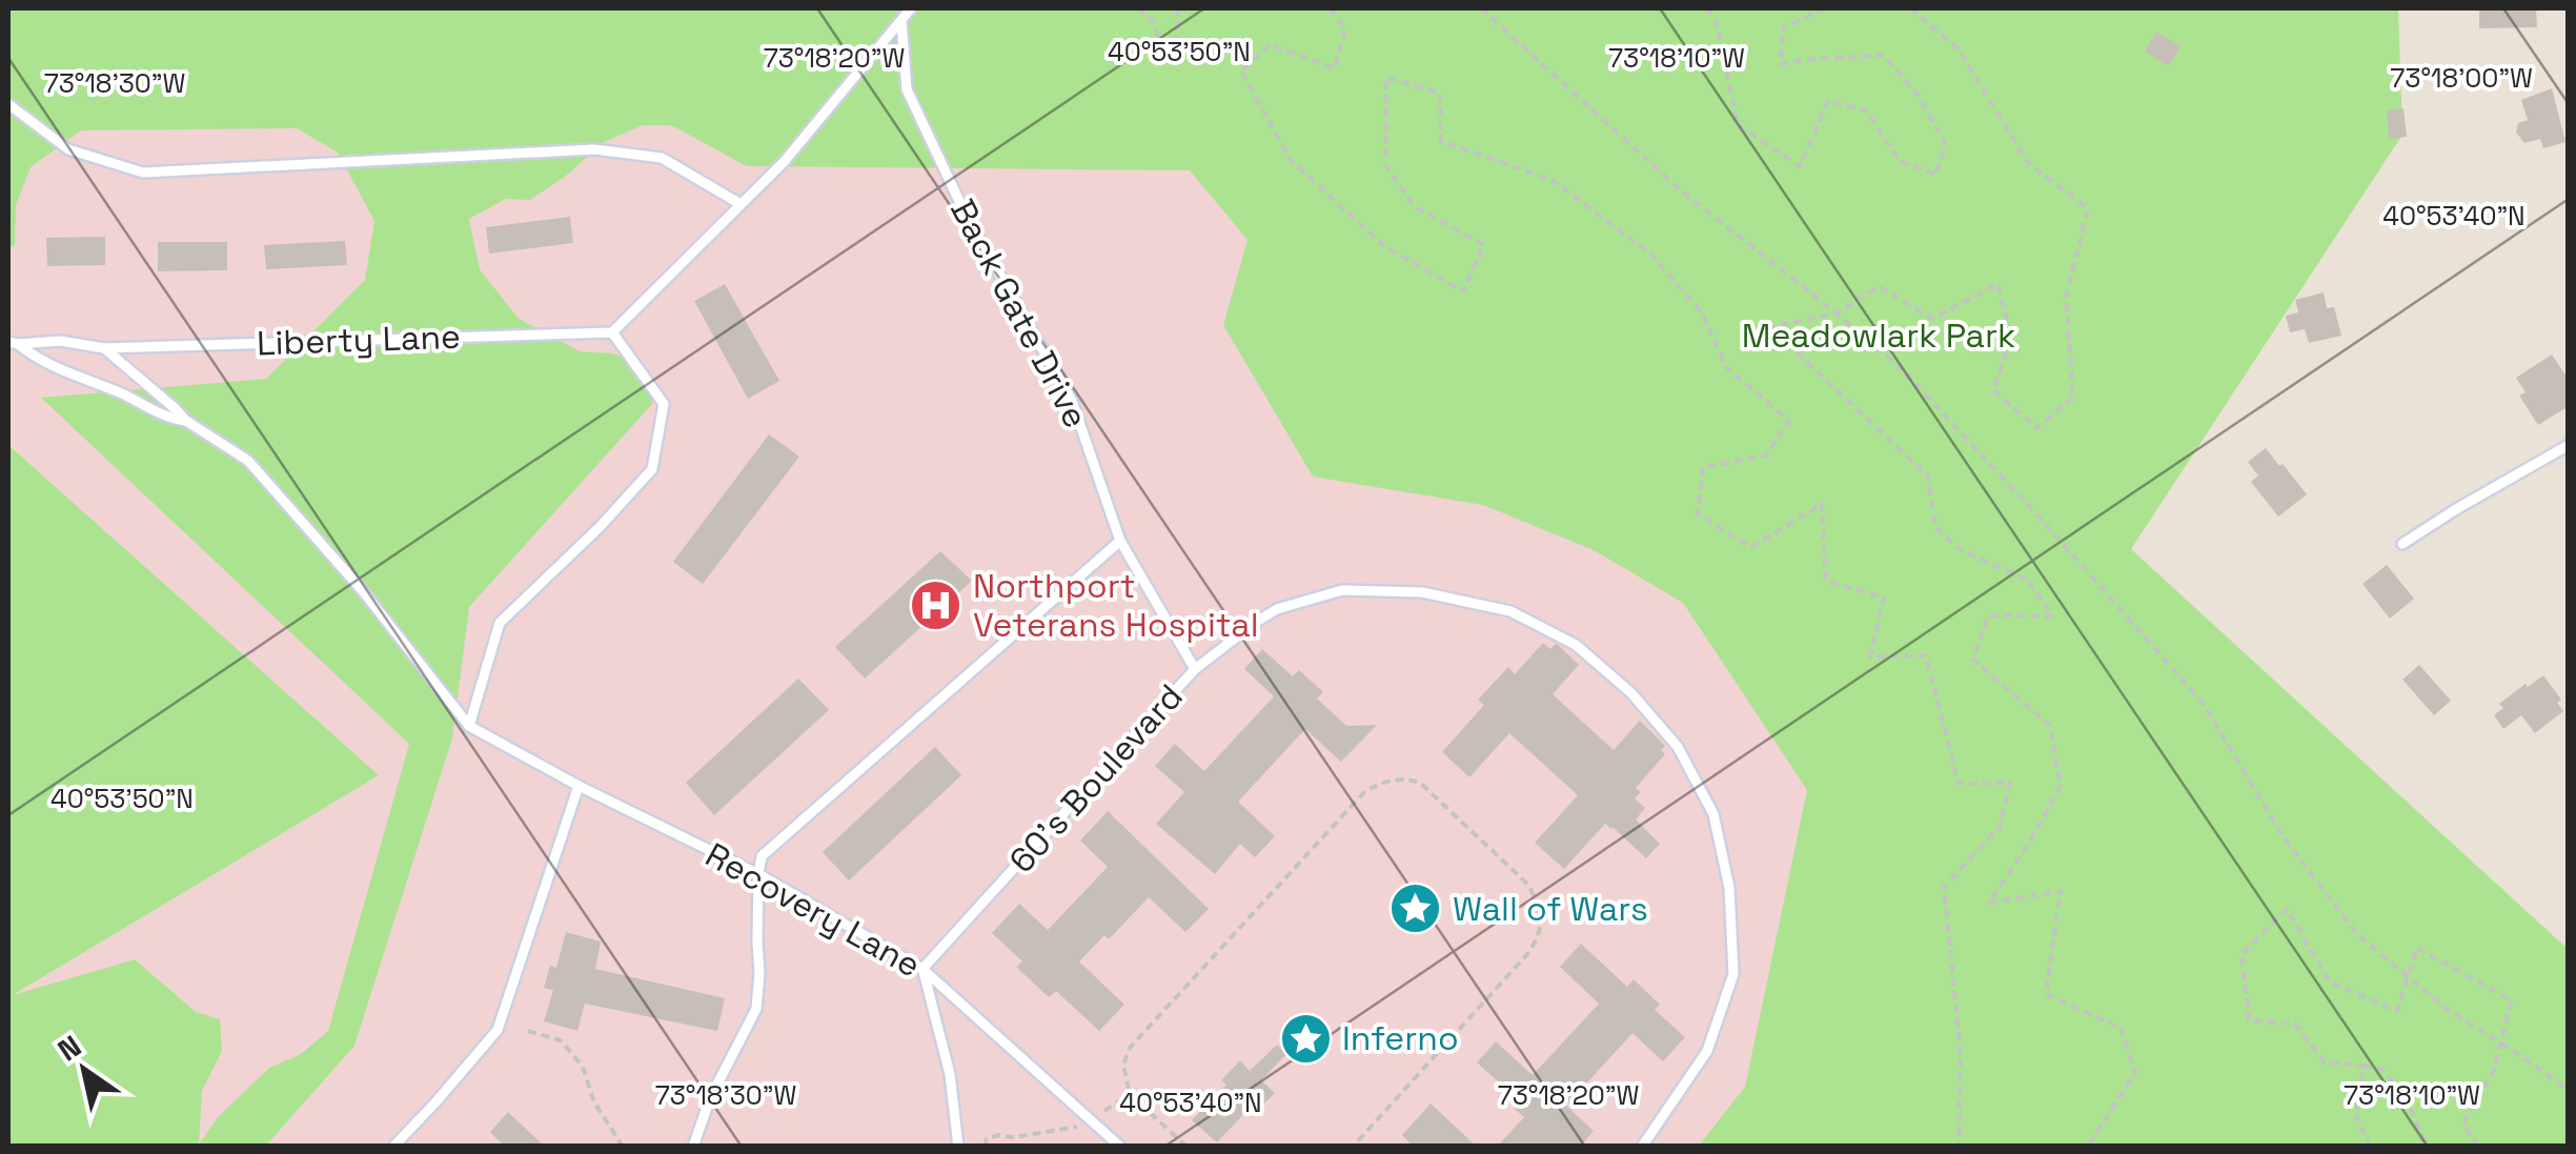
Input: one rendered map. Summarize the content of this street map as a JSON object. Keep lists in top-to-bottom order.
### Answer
{
  "streets": {
    "lane": [
      "Back Gate Drive",
      "Liberty Lane",
      "60's Boulevard",
      "Recovery Lane"
    ]
  },
  "crossings": [
    ["Back Gate Drive", "60's Boulevard"],
    ["60's Boulevard", "Recovery Lane"]
  ],
  "parks": ["Meadowlark Park"],
  "places": {
    "hospital": ["Northport Veterans Hospital"],
    "place": ["Wall of Wars", "Inferno"]
  },
  "north": "top left",
  "coordinates": [
    "40°53'50\"N",
    "73°18'20\"W",
    "73°18'10\"W",
    "73°18'00\"W",
    "73°18'30\"W",
    "40°53'40\"N"
  ]
}
